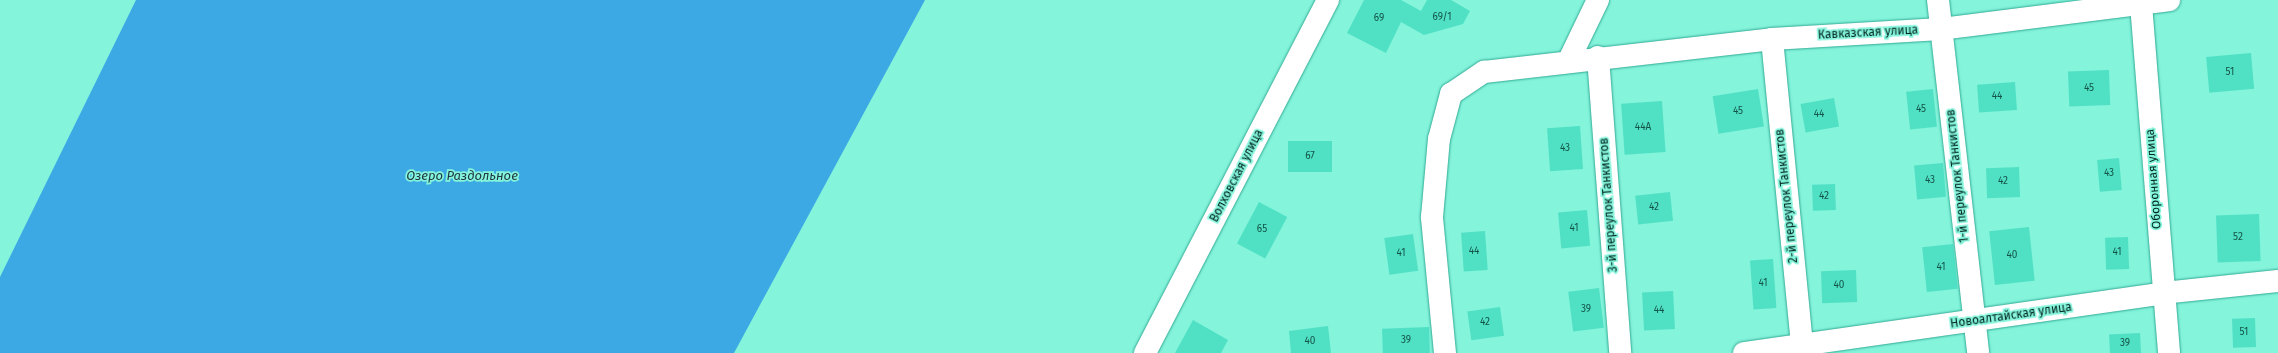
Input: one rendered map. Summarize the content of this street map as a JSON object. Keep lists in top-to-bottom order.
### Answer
{
  "streets": {
    "street": [
      "Кавказская улица",
      "Волховская улица",
      "1-й переулок Танкистов",
      "Оборонная улица",
      "2-й переулок Танкистов",
      "3-й переулок Танкистов",
      "Новоалтайская улица"
    ]
  },
  "crossings": [
    ["Кавказская улица", "1-й переулок Танкистов"],
    ["Кавказская улица", "Оборонная улица"],
    ["Кавказская улица", "2-й переулок Танкистов"],
    ["Кавказская улица", "3-й переулок Танкистов"],
    ["1-й переулок Танкистов", "Новоалтайская улица"],
    ["Оборонная улица", "Новоалтайская улица"],
    ["2-й переулок Танкистов", "Новоалтайская улица"]
  ],
  "water": ["Озеро Раздольное"],
  "house_numbers": [
    "69/1",
    "69",
    "51",
    "45",
    "44",
    "45",
    "45",
    "44",
    "44А",
    "43",
    "67",
    "43",
    "43",
    "42",
    "42",
    "42",
    "41",
    "65",
    "52",
    "44",
    "41",
    "41",
    "40",
    "41",
    "41",
    "40",
    "39",
    "44",
    "42",
    "51",
    "39",
    "40",
    "39"
  ]
}
